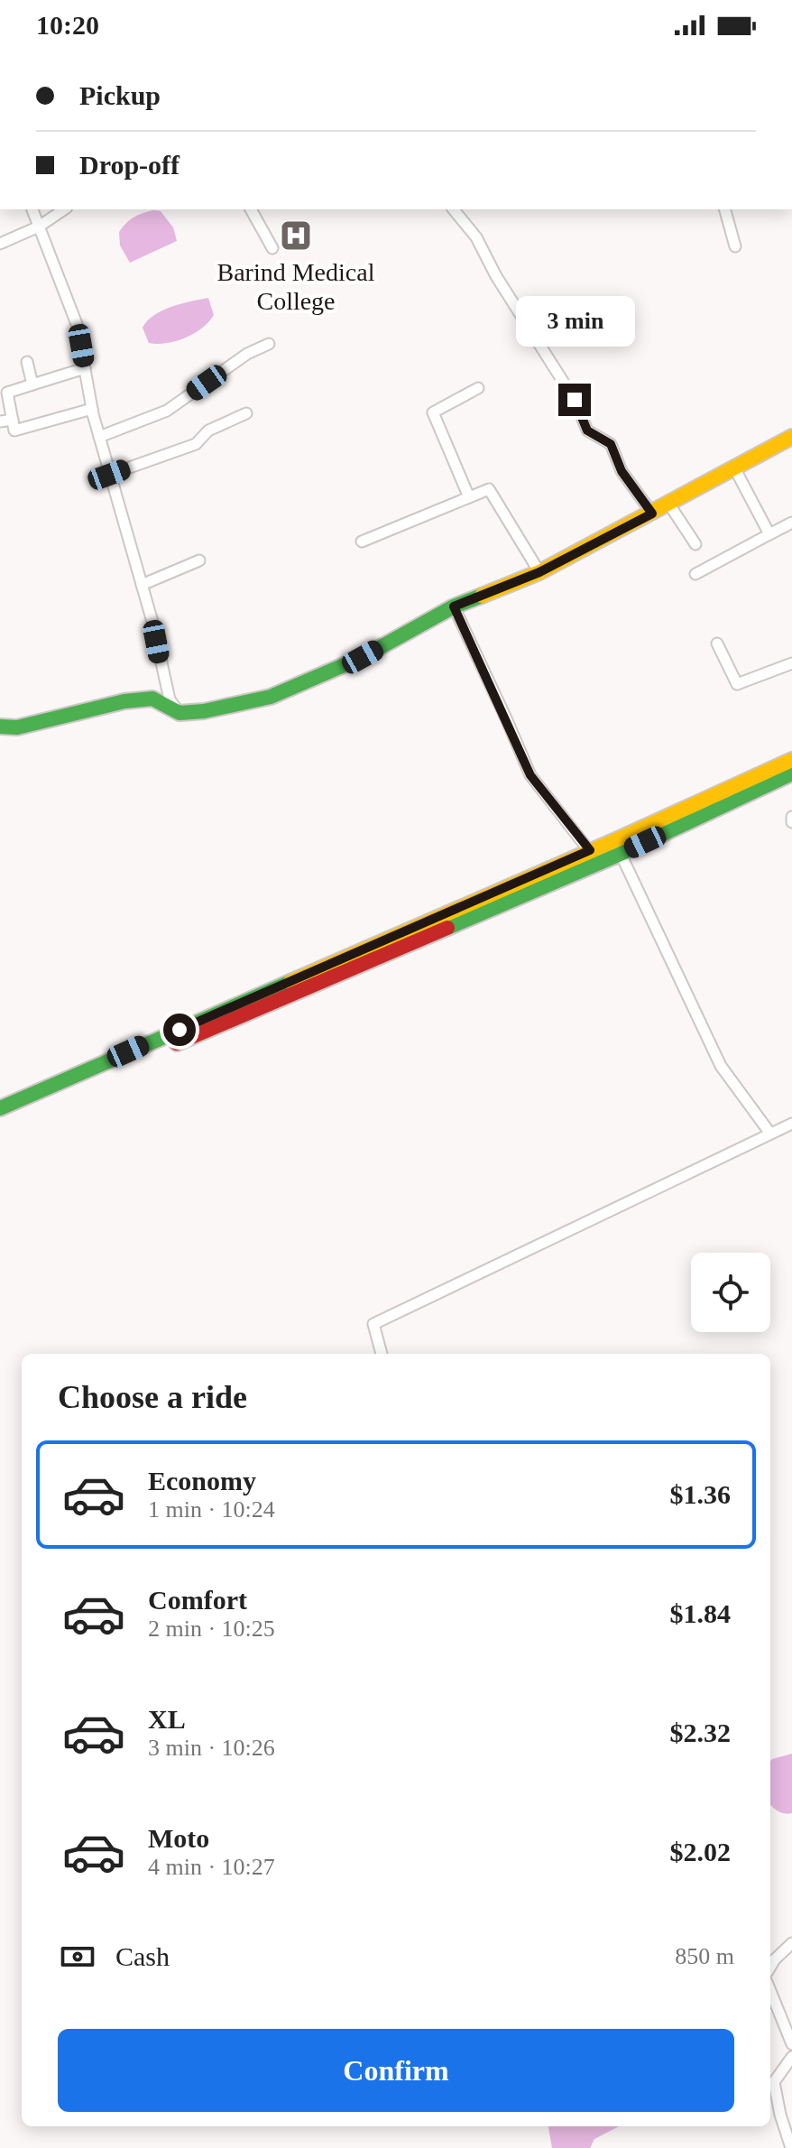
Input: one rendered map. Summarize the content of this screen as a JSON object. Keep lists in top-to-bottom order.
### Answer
{
  "places": {
    "hospital": ["Barind Medical College"]
  },
  "page": {
    "status": "10:20",
    "banner": ["Pickup", "Drop-off"],
    "bubble": "3 min",
    "heading": "Choose a ride",
    "list": [
      {
        "name": "Economy",
        "note": "1 min · 10:24",
        "value": "$1.36"
      },
      {
        "name": "Comfort",
        "note": "2 min · 10:25",
        "value": "$1.84"
      },
      {
        "name": "XL",
        "note": "3 min · 10:26",
        "value": "$2.32"
      },
      {
        "name": "Moto",
        "note": "4 min · 10:27",
        "value": "$2.02"
      }
    ],
    "pay": ["Cash", "850 m"],
    "buttons": "Confirm"
  }
}
